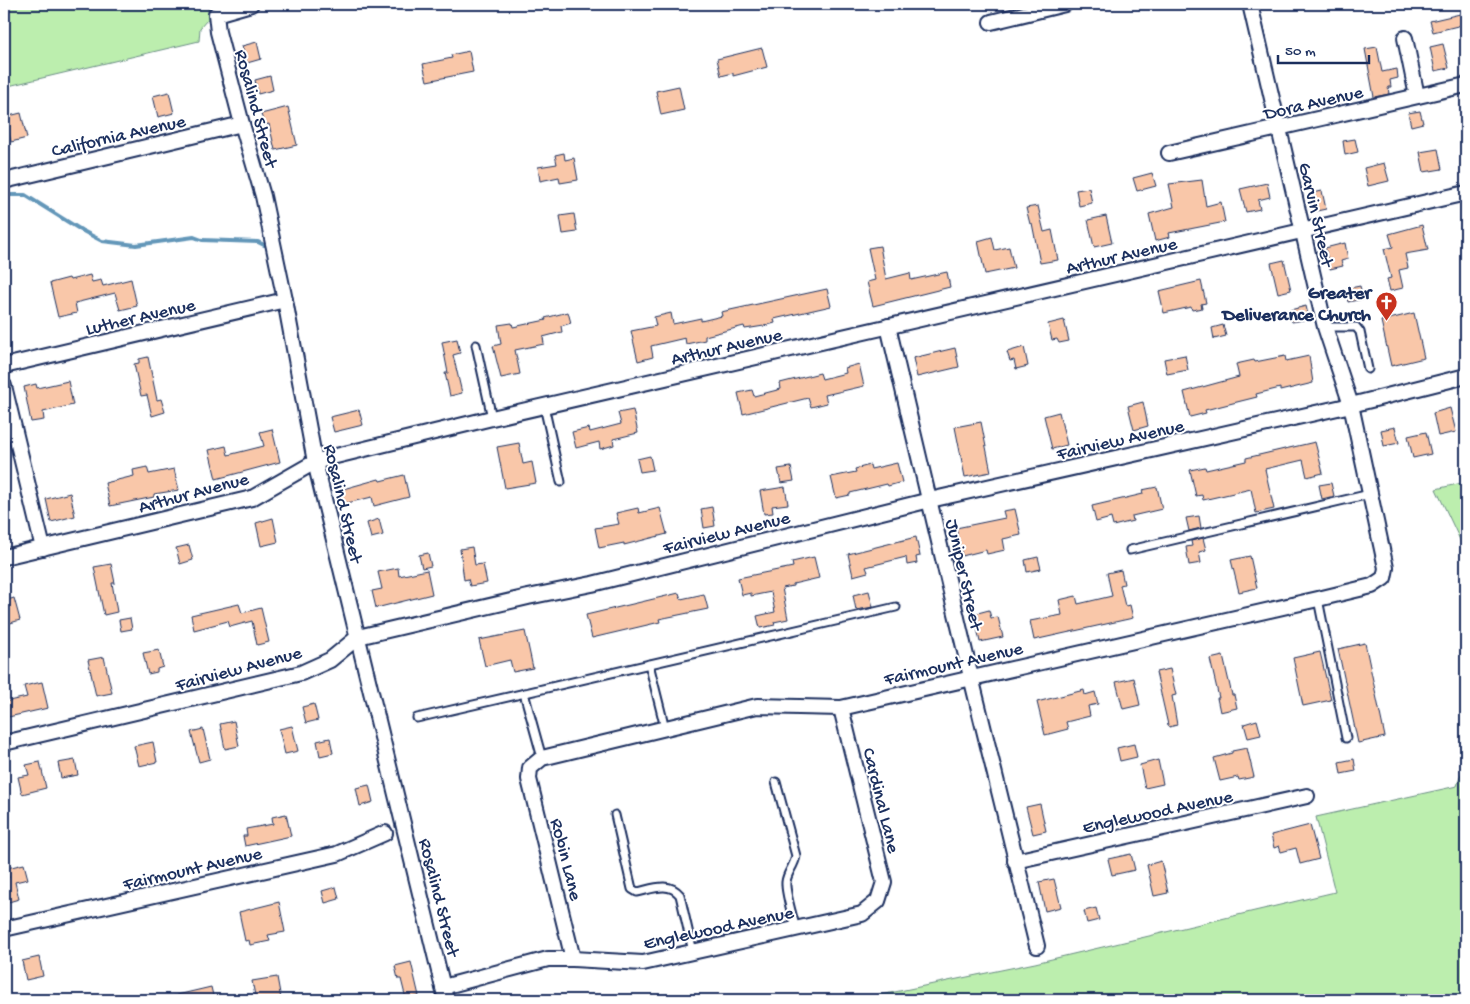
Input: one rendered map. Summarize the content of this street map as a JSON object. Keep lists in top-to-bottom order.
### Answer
{
  "streets": {
    "street": [
      "Dora Avenue",
      "Rosalind Street",
      "California Avenue",
      "Garvin Street",
      "Arthur Avenue",
      "Luther Avenue",
      "Fairview Avenue",
      "Juniper Street",
      "Fairmount Avenue",
      "Cardinal Lane",
      "Englewood Avenue",
      "Robin Lane"
    ]
  },
  "crossings": [
    ["Dora Avenue", "Garvin Street"],
    ["Rosalind Street", "California Avenue"],
    ["Rosalind Street", "Arthur Avenue"],
    ["Rosalind Street", "Luther Avenue"],
    ["Rosalind Street", "Fairview Avenue"],
    ["Rosalind Street", "Englewood Avenue"],
    ["Garvin Street", "Arthur Avenue"],
    ["Garvin Street", "Fairview Avenue"],
    ["Garvin Street", "Fairmount Avenue"],
    ["Arthur Avenue", "Juniper Street"],
    ["Fairview Avenue", "Juniper Street"],
    ["Juniper Street", "Fairmount Avenue"],
    ["Juniper Street", "Englewood Avenue"],
    ["Fairmount Avenue", "Cardinal Lane"],
    ["Fairmount Avenue", "Robin Lane"],
    ["Cardinal Lane", "Englewood Avenue"],
    ["Englewood Avenue", "Robin Lane"]
  ],
  "places": {
    "church": ["Greater Deliverance Church"]
  },
  "scale_bar": "50 m"
}
